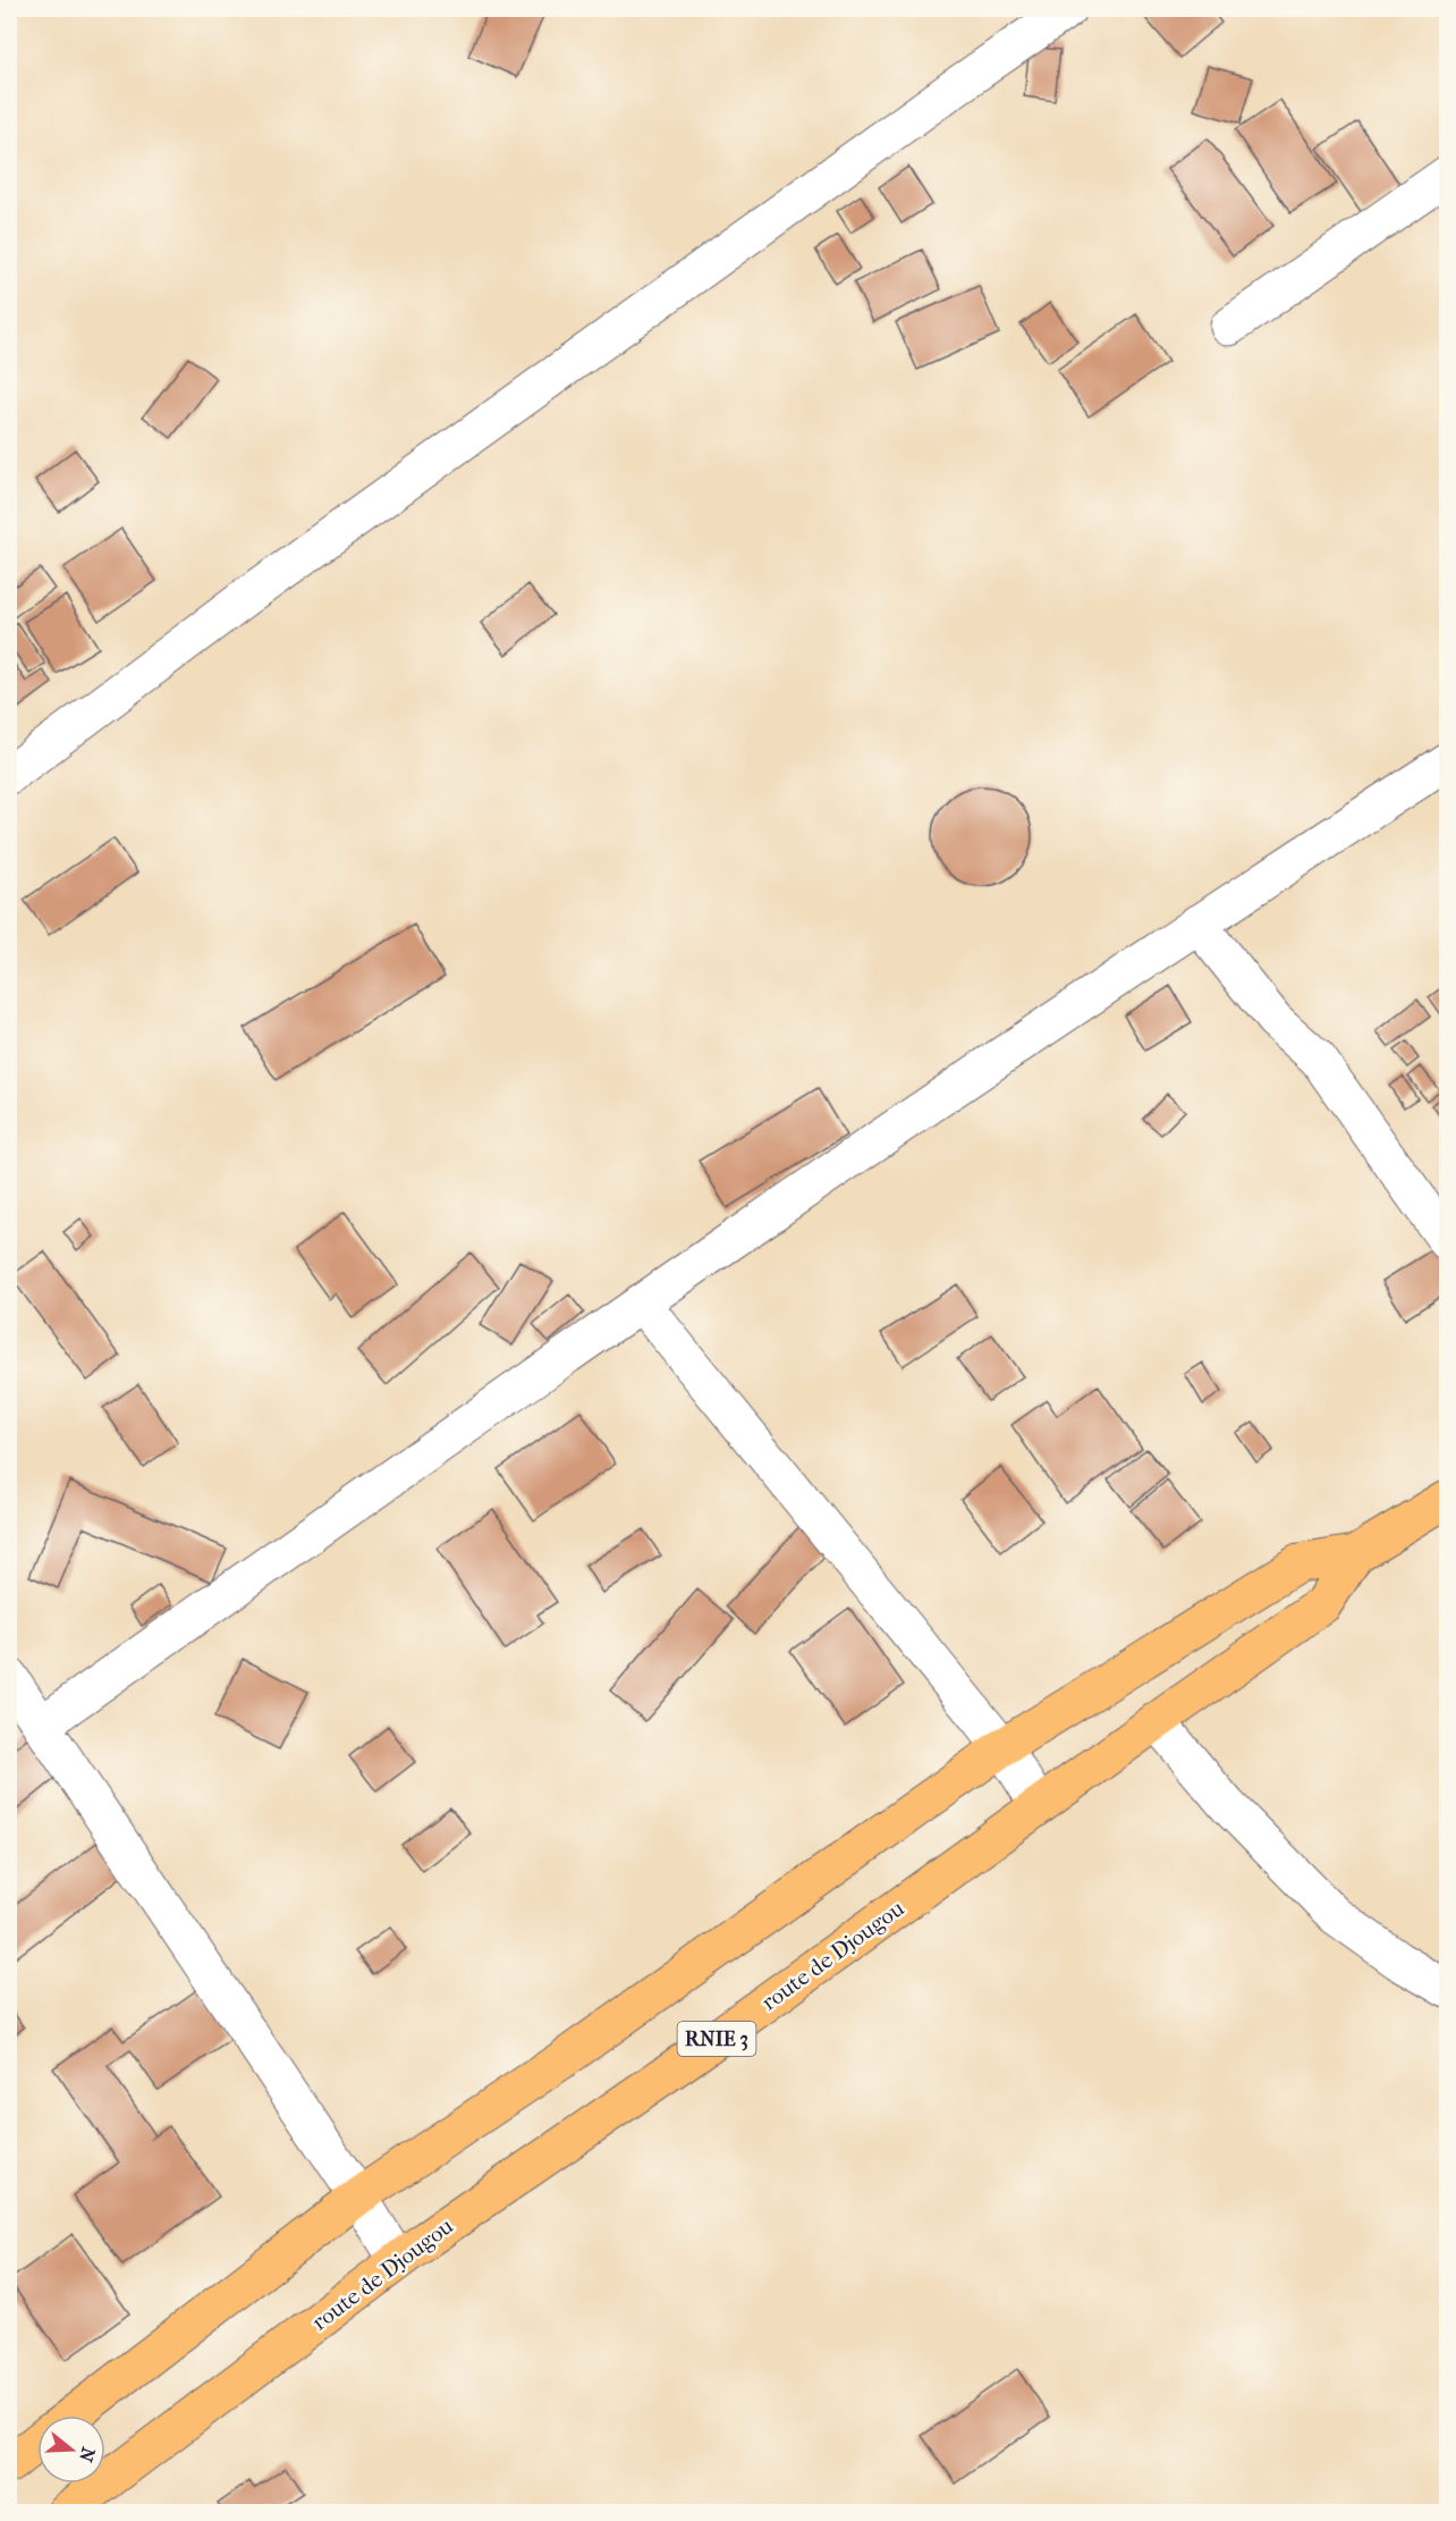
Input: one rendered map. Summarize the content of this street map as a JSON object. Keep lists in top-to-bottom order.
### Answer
{
  "streets": {
    "highway": ["route de Djougou", "RNIE 3"]
  },
  "crossings": [
    ["route de Djougou", "RNIE 3"]
  ],
  "north": "right"
}
